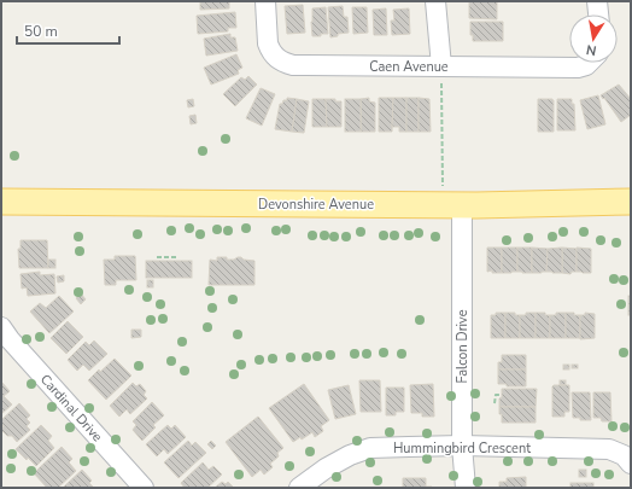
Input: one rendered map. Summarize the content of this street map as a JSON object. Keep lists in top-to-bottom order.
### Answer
{
  "streets": {
    "main road": ["Devonshire Avenue"],
    "street": [
      "Caen Avenue",
      "Falcon Drive",
      "Cardinal Drive",
      "Hummingbird Crescent"
    ]
  },
  "crossings": [
    ["Devonshire Avenue", "Falcon Drive"],
    ["Falcon Drive", "Hummingbird Crescent"]
  ],
  "scale_bar": "50 m",
  "north": "bottom"
}
